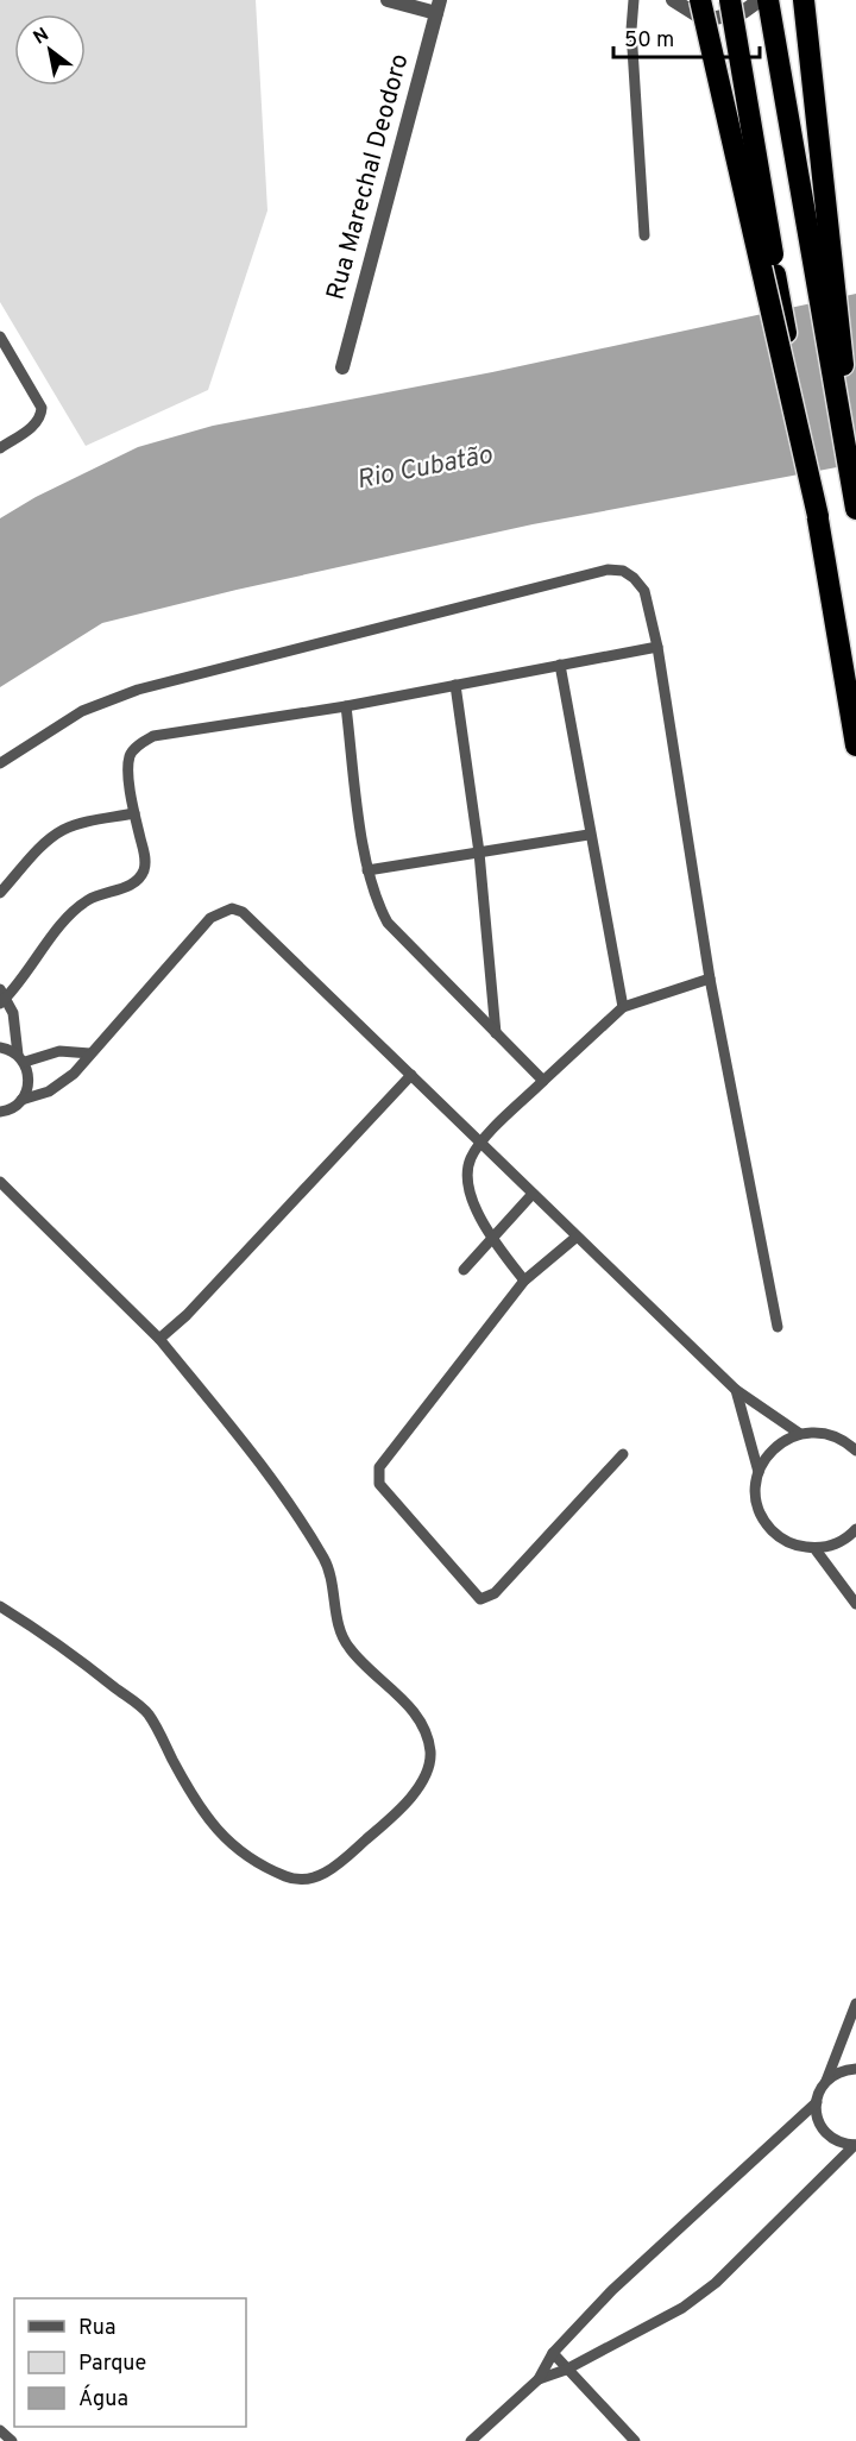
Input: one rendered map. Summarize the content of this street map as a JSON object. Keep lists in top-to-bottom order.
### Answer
{
  "streets": {
    "street": ["Rua Marechal Deodoro"]
  },
  "water": ["Rio Cubatão"],
  "legend": ["Rua", "Parque", "Água"],
  "scale_bar": "50 m",
  "north": "top left"
}
